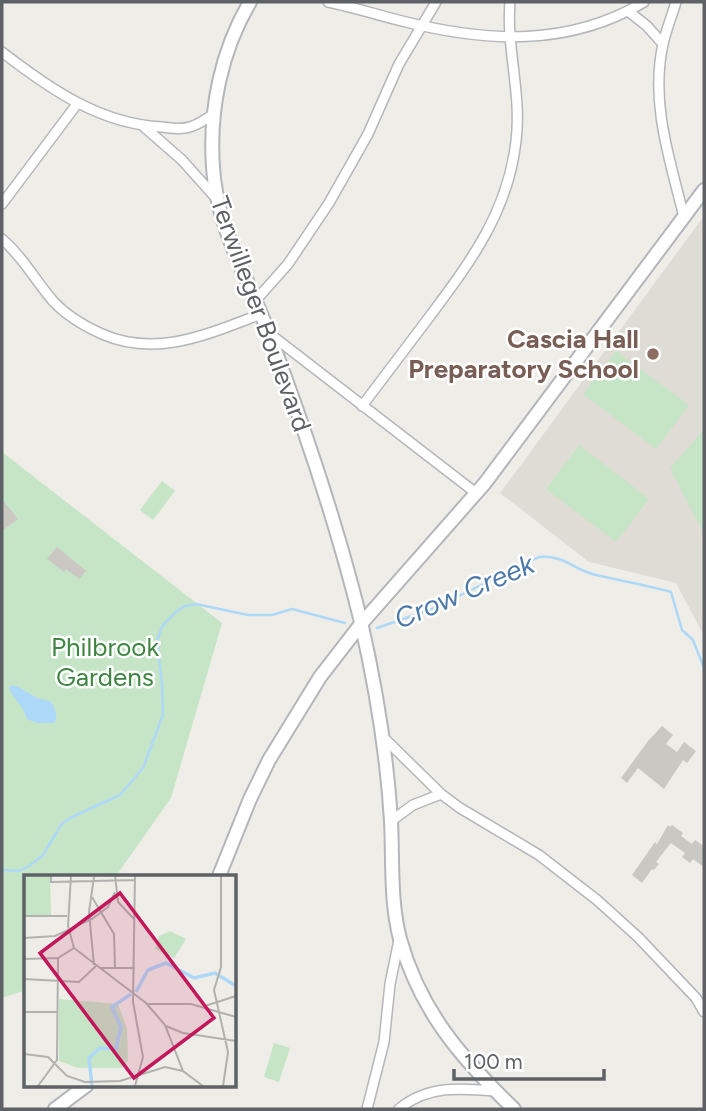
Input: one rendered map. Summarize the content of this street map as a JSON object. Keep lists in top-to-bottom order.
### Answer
{
  "streets": {
    "street": ["Terwilleger Boulevard"]
  },
  "water": ["Crow Creek"],
  "parks": ["Philbrook Gardens"],
  "places": ["Cascia Hall Preparatory School"],
  "scale_bar": "100 m"
}
